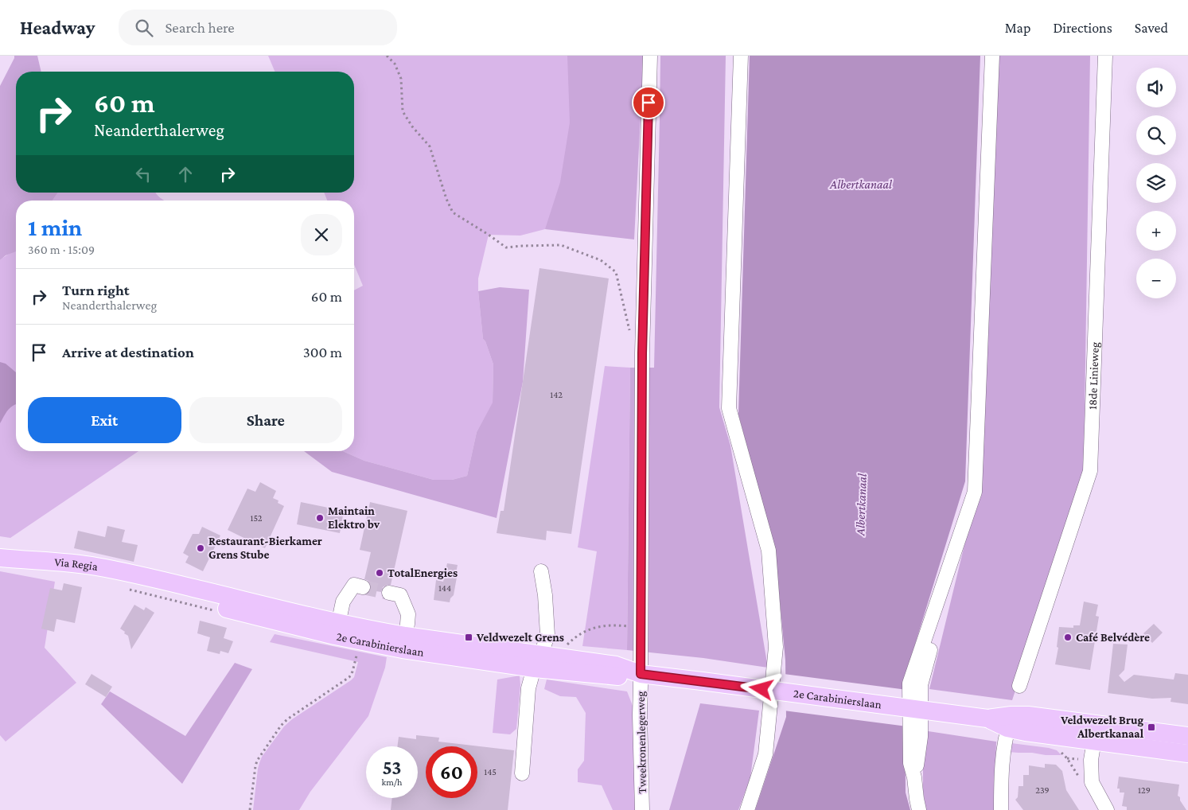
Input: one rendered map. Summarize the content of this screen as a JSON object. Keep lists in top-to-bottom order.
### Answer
{
  "streets": {
    "main road": ["Via Regia", "2e Carabinierslaan"],
    "street": ["18de Linieweg", "Tweekronenlegerweg"]
  },
  "crossings": [
    ["Via Regia", "2e Carabinierslaan"],
    ["2e Carabinierslaan", "Tweekronenlegerweg"]
  ],
  "water": ["Albertkanaal"],
  "places": {
    "other": [
      "Maintain Elektro bv",
      "Restaurant-Bierkamer Grens Stube",
      "TotalEnergies",
      "Café Belvédère"
    ],
    "transit": ["Veldwezelt Grens", "Veldwezelt Brug Albertkanaal"]
  },
  "house_numbers": [
    "142",
    "152",
    "144",
    "145",
    "239",
    "129"
  ],
  "page": {
    "header": "Headway",
    "search": "Search here",
    "nav": ["Map", "Directions", "Saved"],
    "map_buttons": ["+", "−"],
    "turn": ["60 m", "Neanderthalerweg"],
    "heading": ["1 min", "360 m · 15:09"],
    "list": [
      {
        "name": "Turn right",
        "note": "Neanderthalerweg",
        "value": "60 m"
      },
      {
        "name": "Arrive at destination",
        "value": "300 m"
      }
    ],
    "buttons": ["Exit", "Share"],
    "speed": "53 km/h",
    "limit": "60"
  }
}
